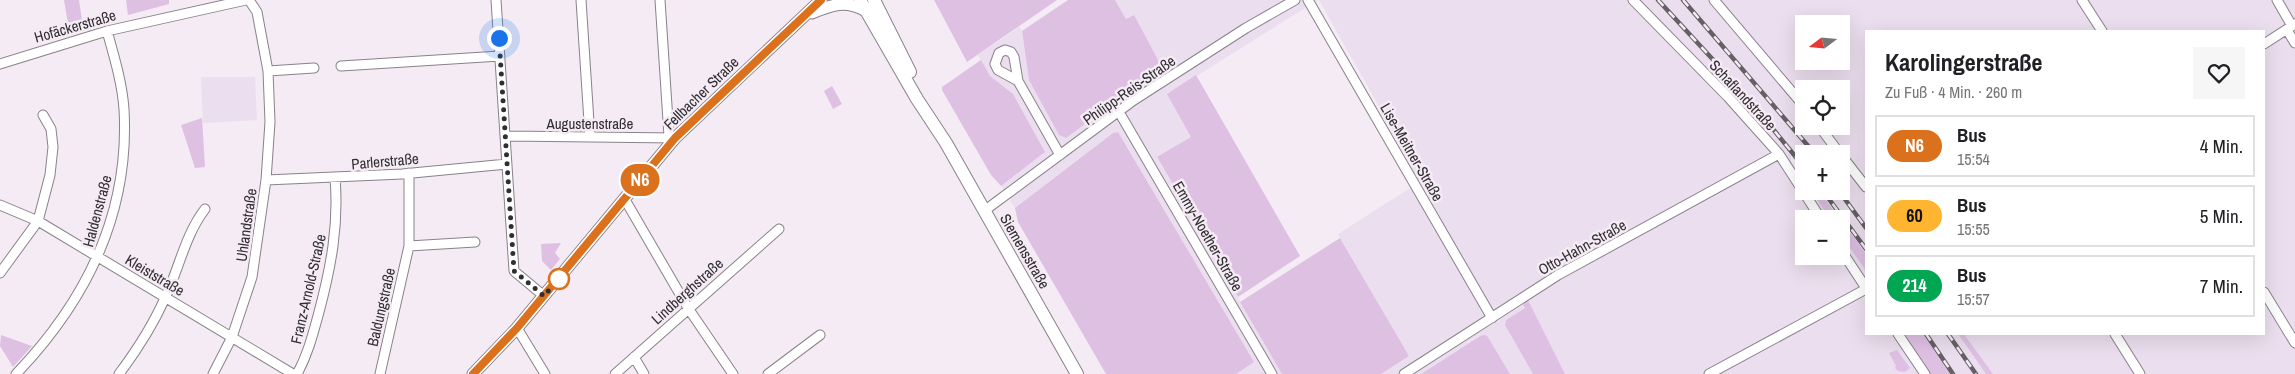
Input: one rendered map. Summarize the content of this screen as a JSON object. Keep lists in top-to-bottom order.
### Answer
{
  "streets": {
    "main road": ["Siemensstraße"],
    "street": [
      "Hofäckerstraße",
      "Philipp-Reis-Straße",
      "Fellbacher Straße",
      "Schaflandstraße",
      "Augustenstraße",
      "Lise-Meitner-Straße",
      "Parlerstraße",
      "Haldenstraße",
      "Uhlandstraße",
      "Emmy-Noether-Straße",
      "Otto-Hahn-Straße",
      "Kleiststraße",
      "Franz-Arnold-Straße",
      "Lindberghstraße",
      "Baldungstraße"
    ]
  },
  "crossings": [
    ["Hofäckerstraße", "Haldenstraße"],
    ["Hofäckerstraße", "Uhlandstraße"],
    ["Philipp-Reis-Straße", "Emmy-Noether-Straße"],
    ["Philipp-Reis-Straße", "Siemensstraße"],
    ["Fellbacher Straße", "Augustenstraße"],
    ["Schaflandstraße", "Otto-Hahn-Straße"],
    ["Lise-Meitner-Straße", "Otto-Hahn-Straße"],
    ["Parlerstraße", "Uhlandstraße"],
    ["Parlerstraße", "Franz-Arnold-Straße"],
    ["Parlerstraße", "Baldungstraße"],
    ["Haldenstraße", "Kleiststraße"],
    ["Uhlandstraße", "Kleiststraße"]
  ],
  "lines": ["bus line N6"],
  "north": "left",
  "page": {
    "on_map": "N6",
    "map_buttons": ["+", "−"],
    "heading": ["Karolingerstraße", "Zu Fuß · 4 Min. · 260 m"],
    "list": [
      {
        "mark": "N6",
        "name": "Bus",
        "note": "15:54",
        "value": "4 Min."
      },
      {
        "mark": "60",
        "name": "Bus",
        "note": "15:55",
        "value": "5 Min."
      },
      {
        "mark": "214",
        "name": "Bus",
        "note": "15:57",
        "value": "7 Min."
      }
    ]
  }
}
